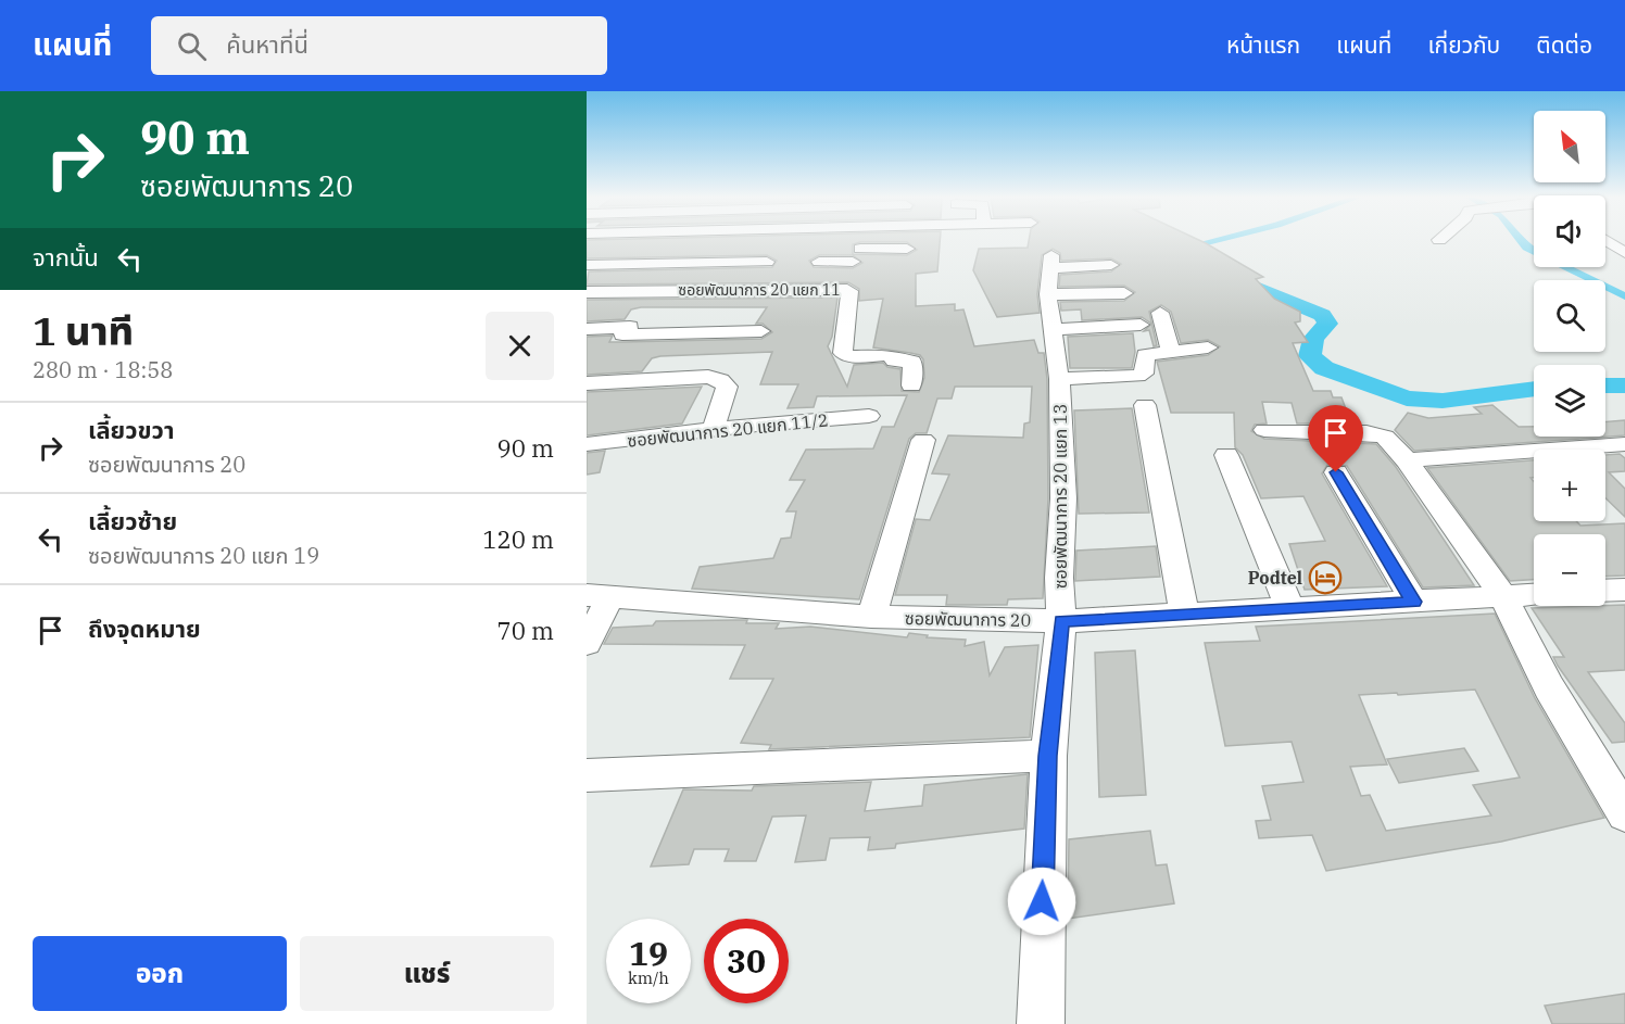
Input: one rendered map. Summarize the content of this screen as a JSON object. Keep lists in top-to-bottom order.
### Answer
{
  "streets": {
    "street": [
      "ซอยพัฒนาการ 20 แยก 11",
      "ซอยพัฒนาการ 20 แยก 11/2",
      "ซอยพัฒนาการ 20 แยก 13",
      "ซอยพัฒนาการ 20"
    ]
  },
  "crossings": [
    ["ซอยพัฒนาการ 20 แยก 13", "ซอยพัฒนาการ 20"]
  ],
  "places": {
    "hotel": ["Podtel"]
  },
  "north": "top left",
  "page": {
    "header": "แผนที่",
    "search": "ค้นหาที่นี่",
    "nav": [
      "หน้าแรก",
      "แผนที่",
      "เกี่ยวกับ",
      "ติดต่อ"
    ],
    "turn": ["90 m", "ซอยพัฒนาการ 20"],
    "map_buttons": ["+", "−"],
    "then": "จากนั้น",
    "heading": ["1 นาที", "280 m · 18:58"],
    "list": [
      {
        "name": "เลี้ยวขวา",
        "note": "ซอยพัฒนาการ 20",
        "value": "90 m"
      },
      {
        "name": "เลี้ยวซ้าย",
        "note": "ซอยพัฒนาการ 20 แยก 19",
        "value": "120 m"
      },
      {
        "name": "ถึงจุดหมาย",
        "value": "70 m"
      }
    ],
    "speed": "19 km/h",
    "limit": "30",
    "buttons": ["ออก", "แชร์"]
  }
}
